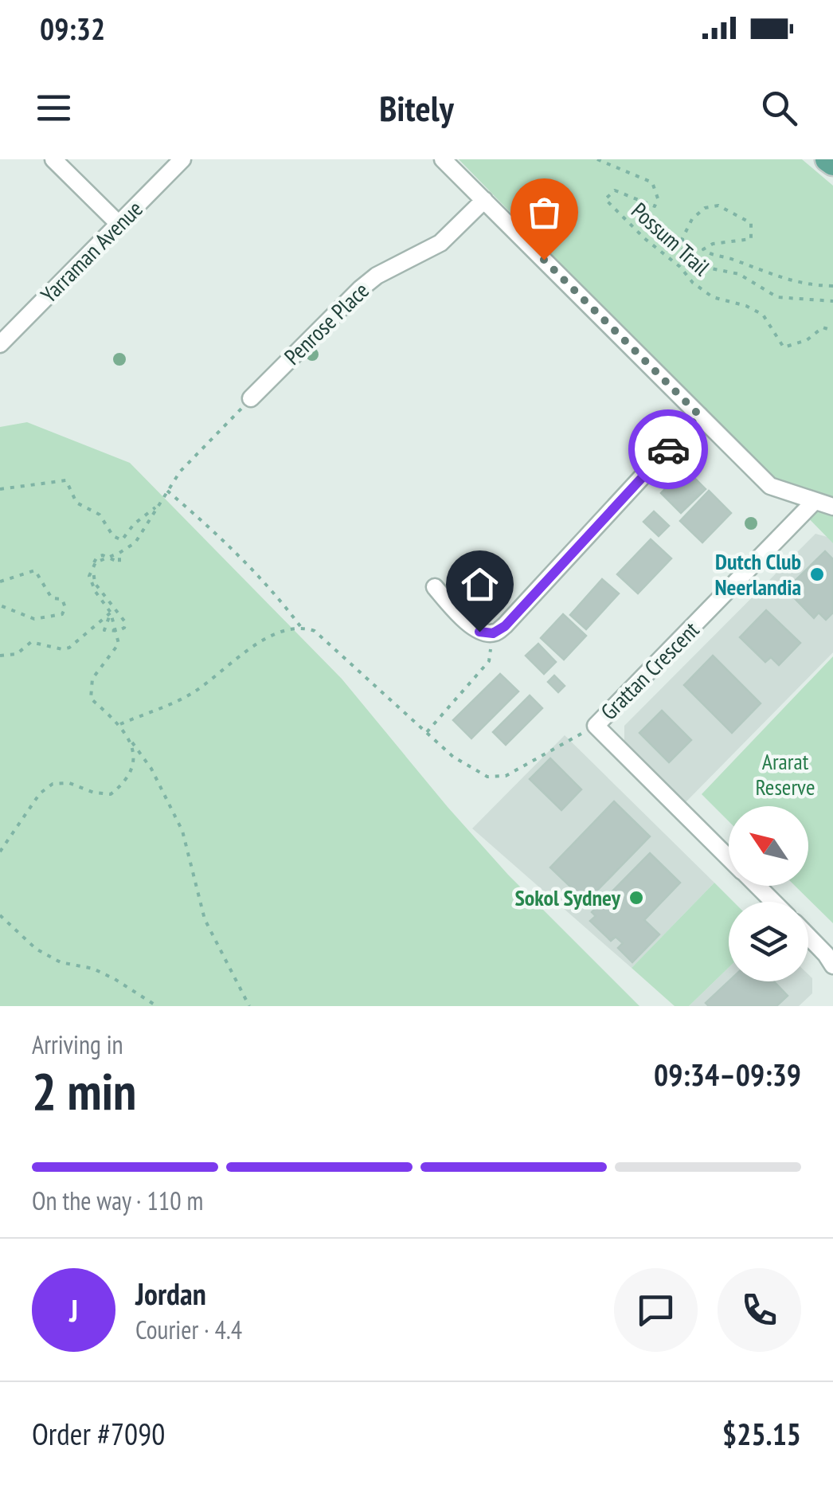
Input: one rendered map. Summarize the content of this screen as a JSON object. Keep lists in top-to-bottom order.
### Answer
{
  "streets": {
    "street": ["Yarraman Avenue", "Penrose Place", "Grattan Crescent"],
    "path": ["Possum Trail"]
  },
  "parks": ["Ararat Reserve"],
  "places": ["Dutch Club Neerlandia", "Sokol Sydney"],
  "north": "top left",
  "page": {
    "status": "09:32",
    "header": "Bitely",
    "heading": ["2 min", "Arriving in", "09:34–09:39"],
    "panel": [
      "Jordan",
      "Courier · 4.4",
      "Order #7090",
      "$25.15"
    ],
    "bar": "On the way · 110 m",
    "round": "J"
  }
}
